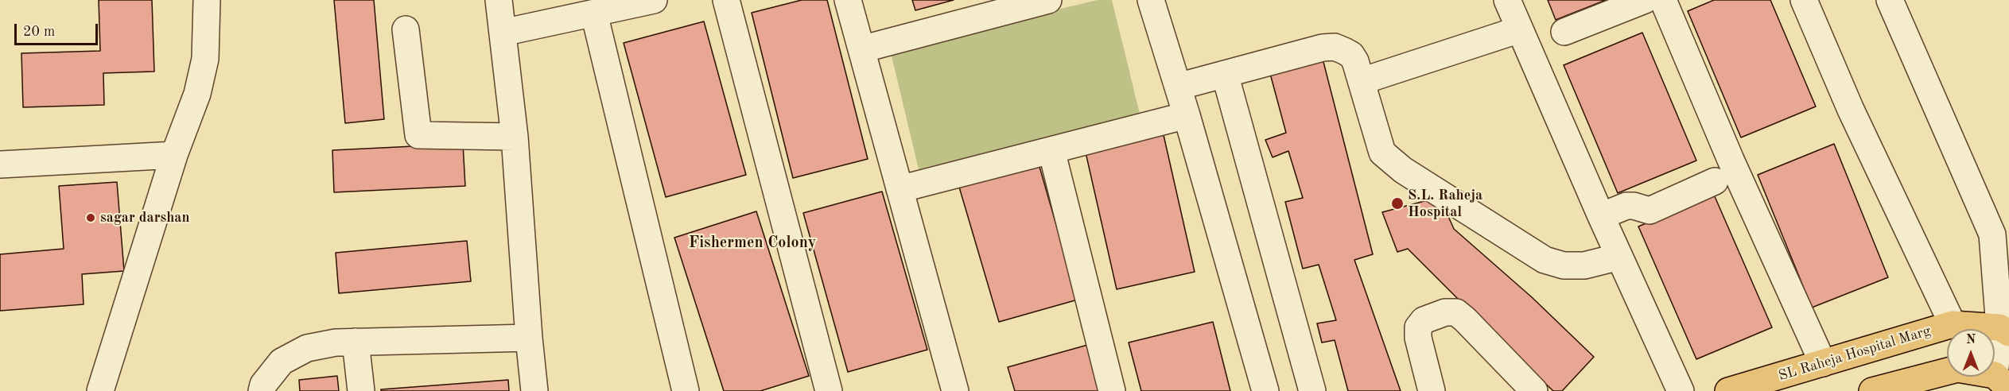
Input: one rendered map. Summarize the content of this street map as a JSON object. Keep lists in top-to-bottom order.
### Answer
{
  "streets": {
    "main road": ["SL Raheja Hospital Marg"]
  },
  "districts": ["Fishermen Colony"],
  "places": ["S.L. Raheja Hospital", "sagar darshan"],
  "scale_bar": "20 m",
  "north": "top"
}
